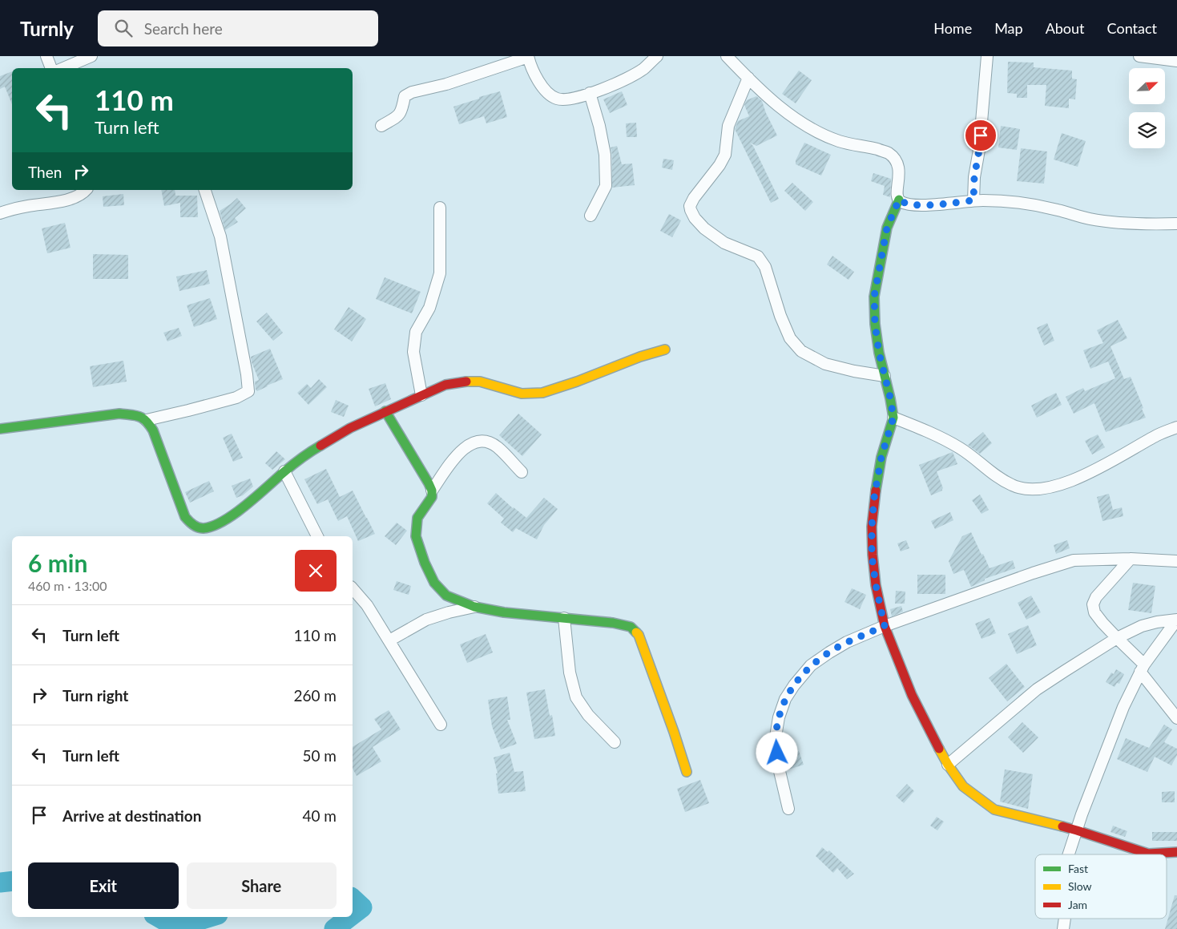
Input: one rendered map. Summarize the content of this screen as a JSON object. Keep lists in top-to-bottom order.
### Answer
{
  "legend": ["Fast", "Slow", "Jam"],
  "north": "top right",
  "page": {
    "header": "Turnly",
    "search": "Search here",
    "nav": [
      "Home",
      "Map",
      "About",
      "Contact"
    ],
    "turn": ["110 m", "Turn left"],
    "then": "Then",
    "heading": ["6 min", "460 m · 13:00"],
    "list": [
      {
        "name": "Turn left",
        "value": "110 m"
      },
      {
        "name": "Turn right",
        "value": "260 m"
      },
      {
        "name": "Turn left",
        "value": "50 m"
      },
      {
        "name": "Arrive at destination",
        "value": "40 m"
      }
    ],
    "buttons": ["Exit", "Share"]
  }
}
